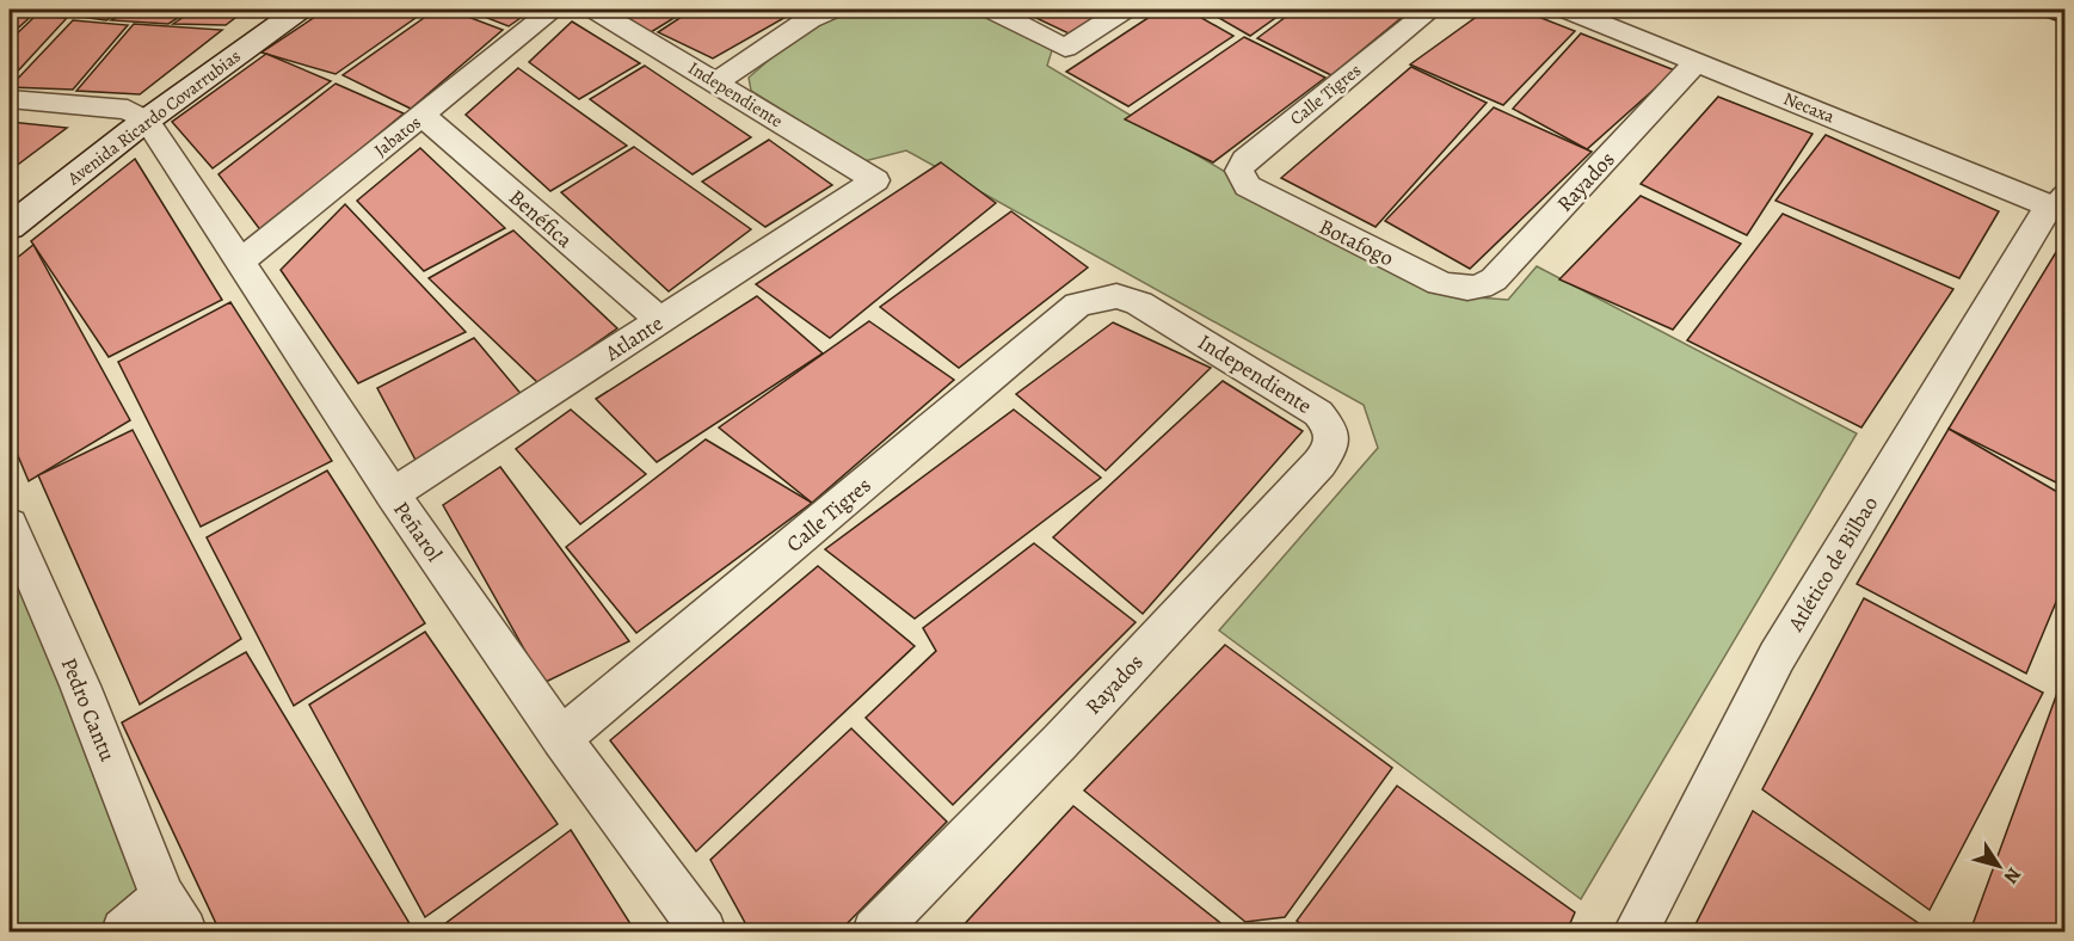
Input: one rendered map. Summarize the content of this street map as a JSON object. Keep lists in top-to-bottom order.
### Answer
{
  "streets": {
    "street": [
      "Independiente",
      "Calle Tigres",
      "Necaxa",
      "Avenida Ricardo Covarrubias",
      "Jabatos",
      "Rayados",
      "Benéfica",
      "Botafogo",
      "Atlante",
      "Peñarol",
      "Atlético de Bilbao",
      "Pedro Cantu"
    ]
  },
  "crossings": [
    ["Independiente", "Calle Tigres"],
    ["Independiente", "Rayados"],
    ["Independiente", "Atlante"],
    ["Calle Tigres", "Botafogo"],
    ["Calle Tigres", "Peñarol"],
    ["Necaxa", "Rayados"],
    ["Necaxa", "Atlético de Bilbao"],
    ["Avenida Ricardo Covarrubias", "Peñarol"],
    ["Jabatos", "Benéfica"],
    ["Jabatos", "Peñarol"],
    ["Rayados", "Botafogo"],
    ["Benéfica", "Atlante"],
    ["Atlante", "Peñarol"]
  ],
  "north": "bottom right"
}
